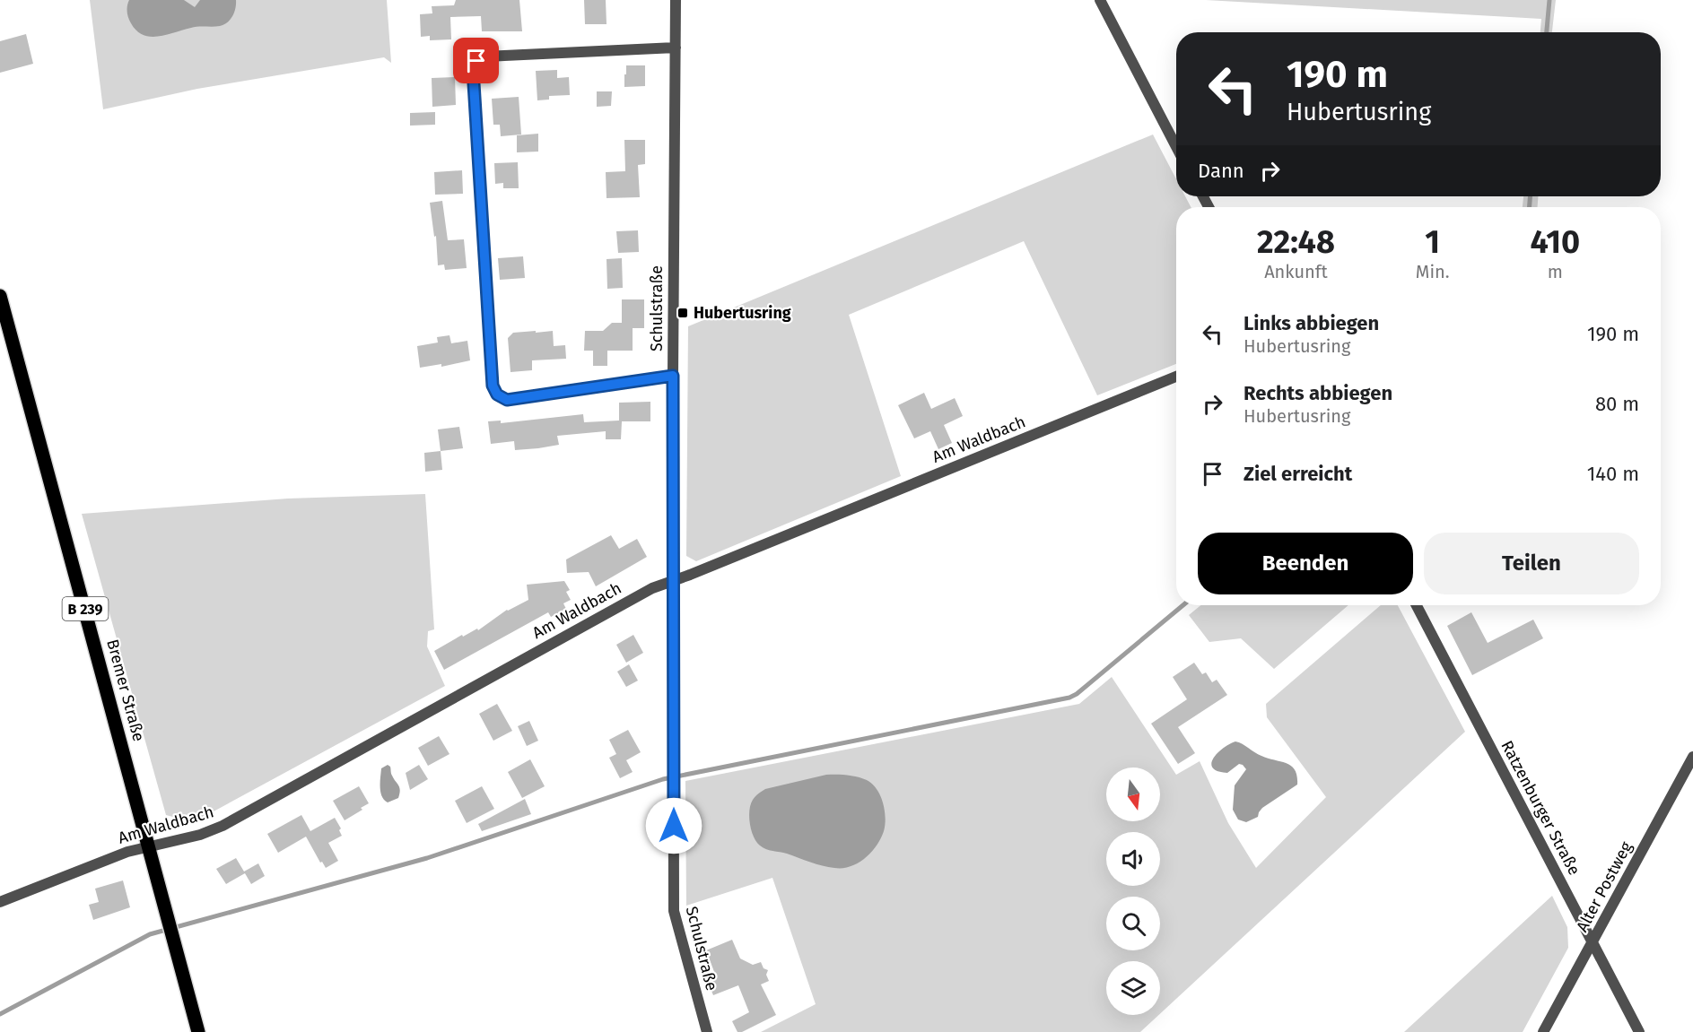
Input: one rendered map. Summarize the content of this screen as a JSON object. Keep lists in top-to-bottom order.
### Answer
{
  "streets": {
    "main road": ["B 239", "Bremer Straße"],
    "street": [
      "Schulstraße",
      "Am Waldbach",
      "Ratzenburger Straße",
      "Alter Postweg"
    ]
  },
  "crossings": [
    ["Schulstraße", "Am Waldbach"],
    ["Am Waldbach", "Bremer Straße"],
    ["Ratzenburger Straße", "Alter Postweg"]
  ],
  "places": {
    "transit": ["Hubertusring"]
  },
  "north": "bottom",
  "page": {
    "turn": ["190 m", "Hubertusring"],
    "then": "Dann",
    "eta": [
      "22:48",
      "Ankunft",
      "1",
      "Min.",
      "410",
      "m"
    ],
    "list": [
      {
        "name": "Links abbiegen",
        "note": "Hubertusring",
        "value": "190 m"
      },
      {
        "name": "Rechts abbiegen",
        "note": "Hubertusring",
        "value": "80 m"
      },
      {
        "name": "Ziel erreicht",
        "value": "140 m"
      }
    ],
    "buttons": ["Beenden", "Teilen"]
  }
}
